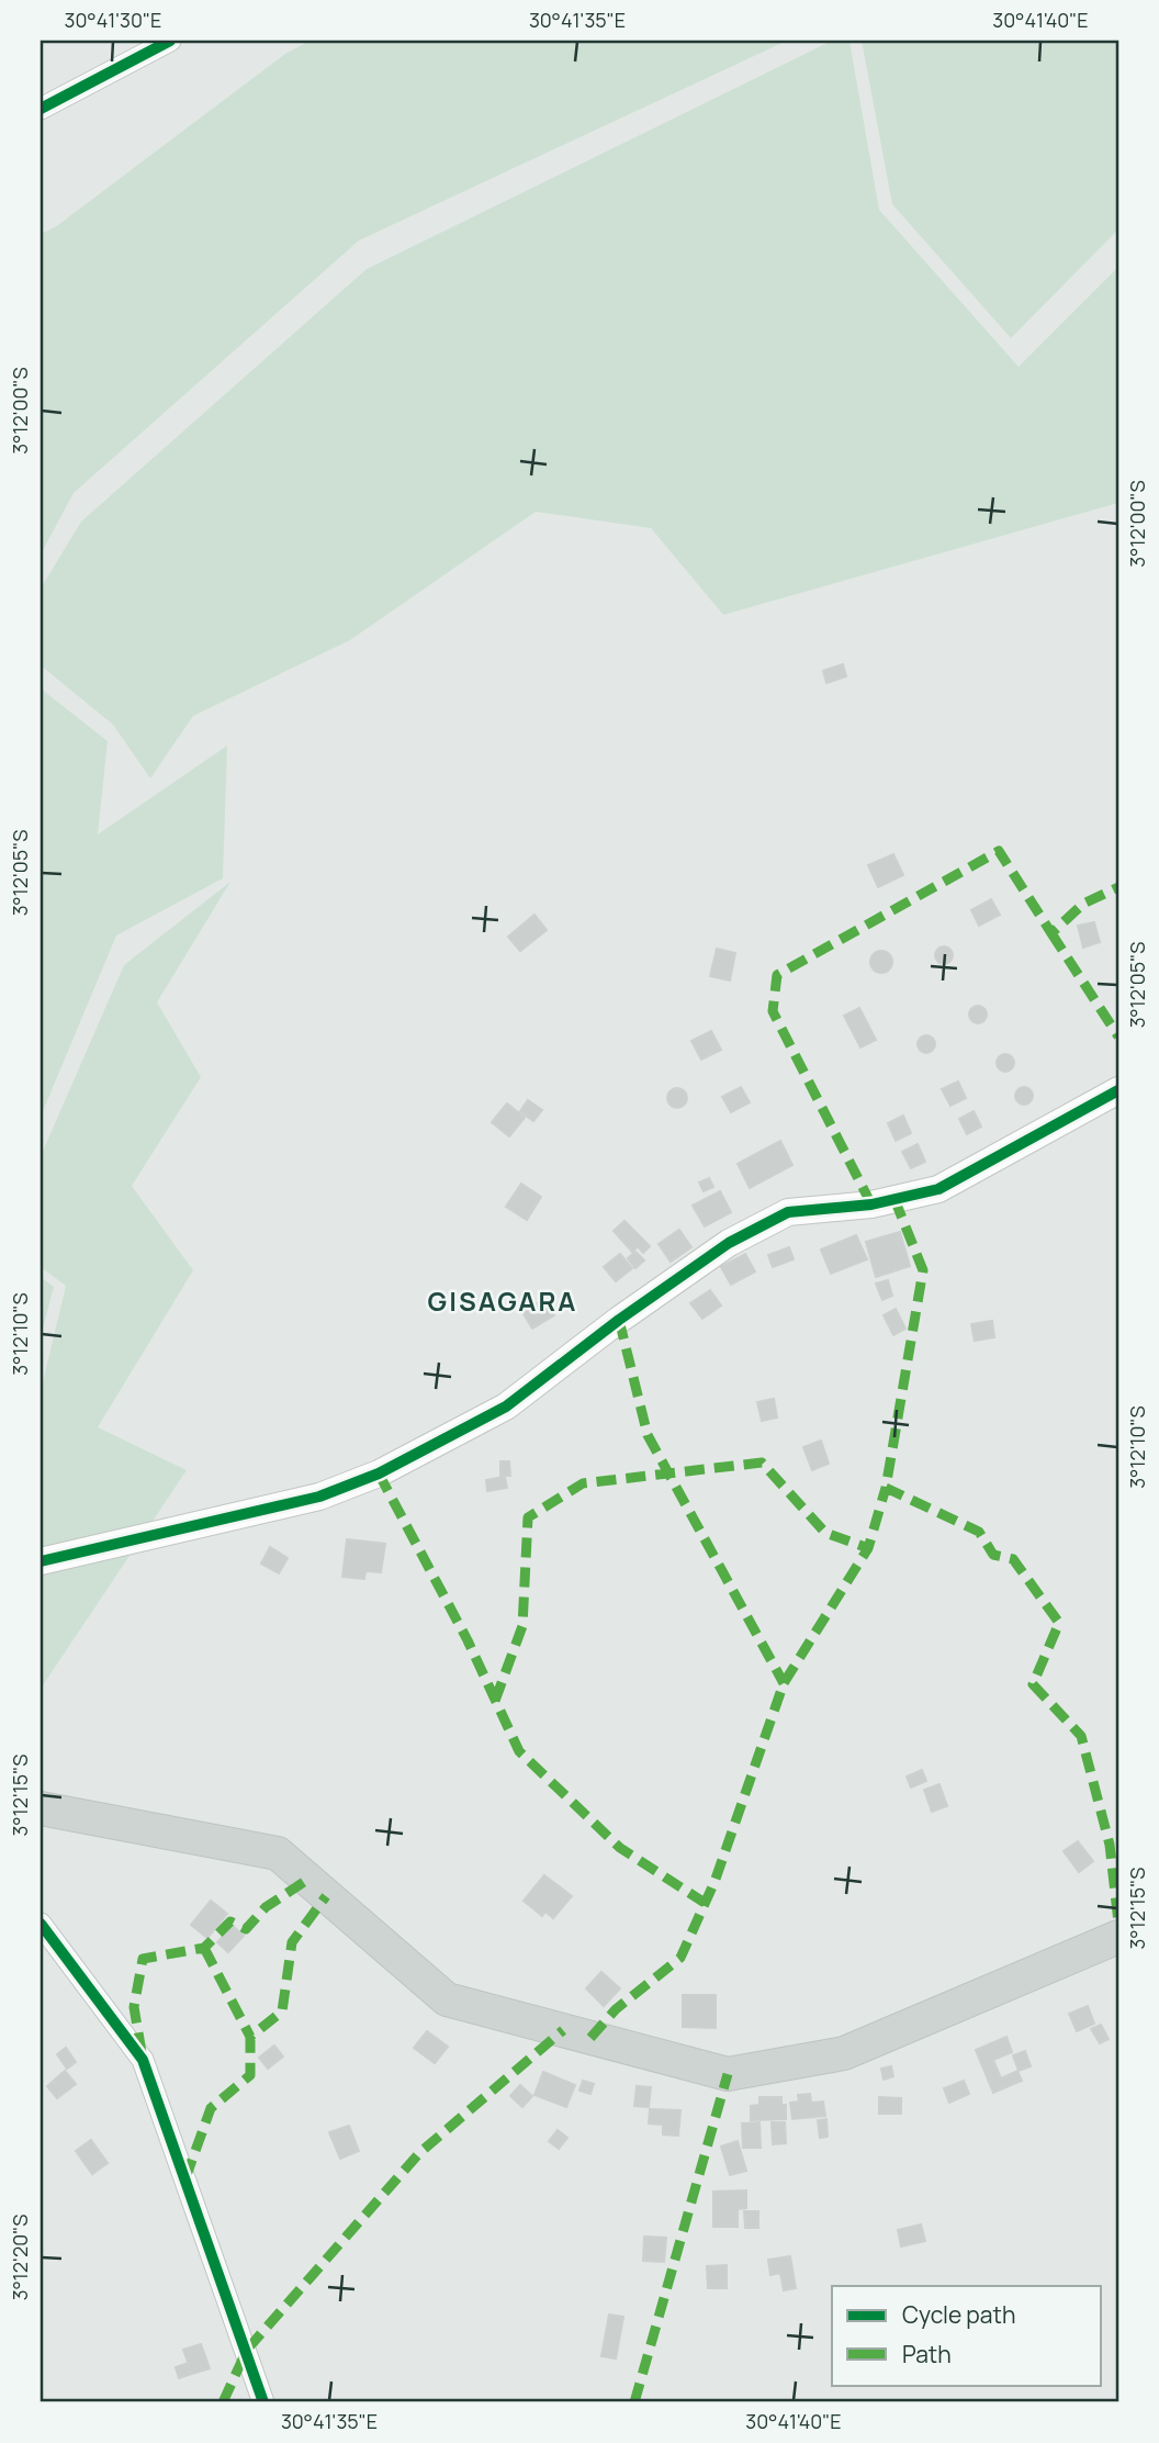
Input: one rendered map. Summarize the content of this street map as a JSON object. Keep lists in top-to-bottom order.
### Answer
{
  "districts": ["GISAGARA"],
  "legend": ["Cycle path", "Path"],
  "coordinates": [
    "30°41'30\"E",
    "30°41'35\"E",
    "30°41'40\"E",
    "3°12'00\"S",
    "3°12'05\"S",
    "3°12'10\"S",
    "3°12'15\"S",
    "3°12'20\"S"
  ]
}
